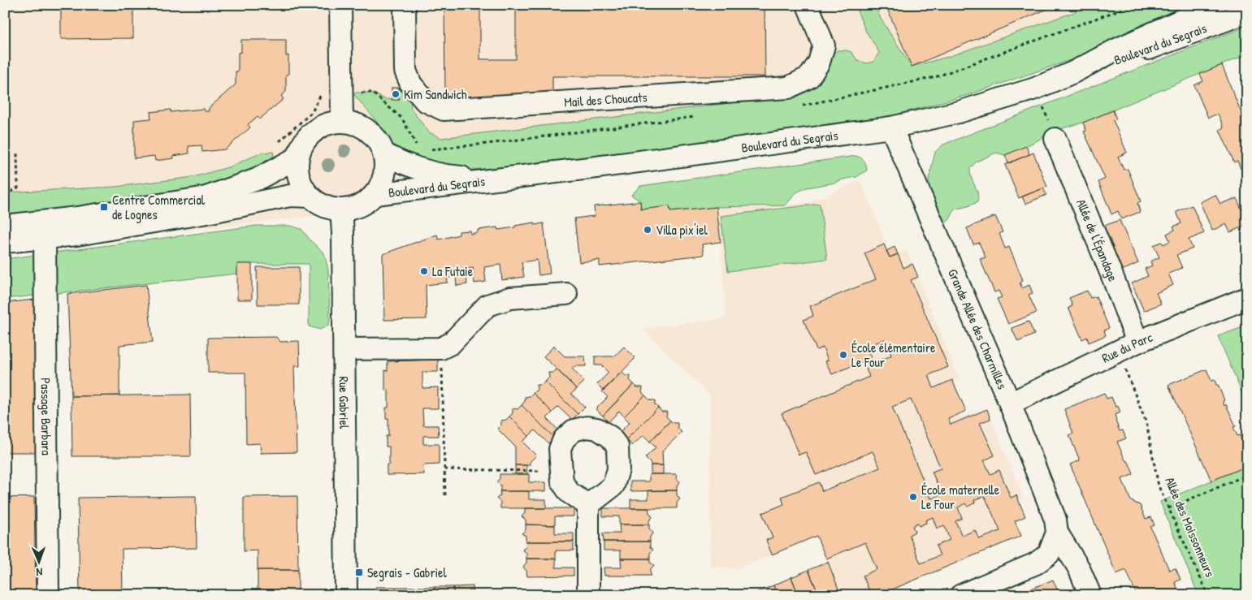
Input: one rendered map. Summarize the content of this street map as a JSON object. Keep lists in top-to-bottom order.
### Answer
{
  "streets": {
    "street": [
      "Boulevard du Segrais",
      "Mail des Choucats",
      "Allée de l'Épandage",
      "Grande Allée des Charmilles",
      "Rue du Parc",
      "Rue Gabriel",
      "Passage Barbara"
    ],
    "path": ["Allée des Moissonneurs"]
  },
  "crossings": [
    ["Boulevard du Segrais", "Grande Allée des Charmilles"],
    ["Boulevard du Segrais", "Rue Gabriel"],
    ["Allée de l'Épandage", "Rue du Parc"],
    ["Grande Allée des Charmilles", "Rue du Parc"],
    ["Rue du Parc", "Allée des Moissonneurs"]
  ],
  "places": {
    "other": [
      "Kim Sandwich",
      "Villa pix'iel",
      "La Futaie",
      "École élémentaire Le Four",
      "École maternelle Le Four"
    ],
    "transit": ["Centre Commercial de Lognes", "Segrais - Gabriel"]
  },
  "north": "bottom"
}
